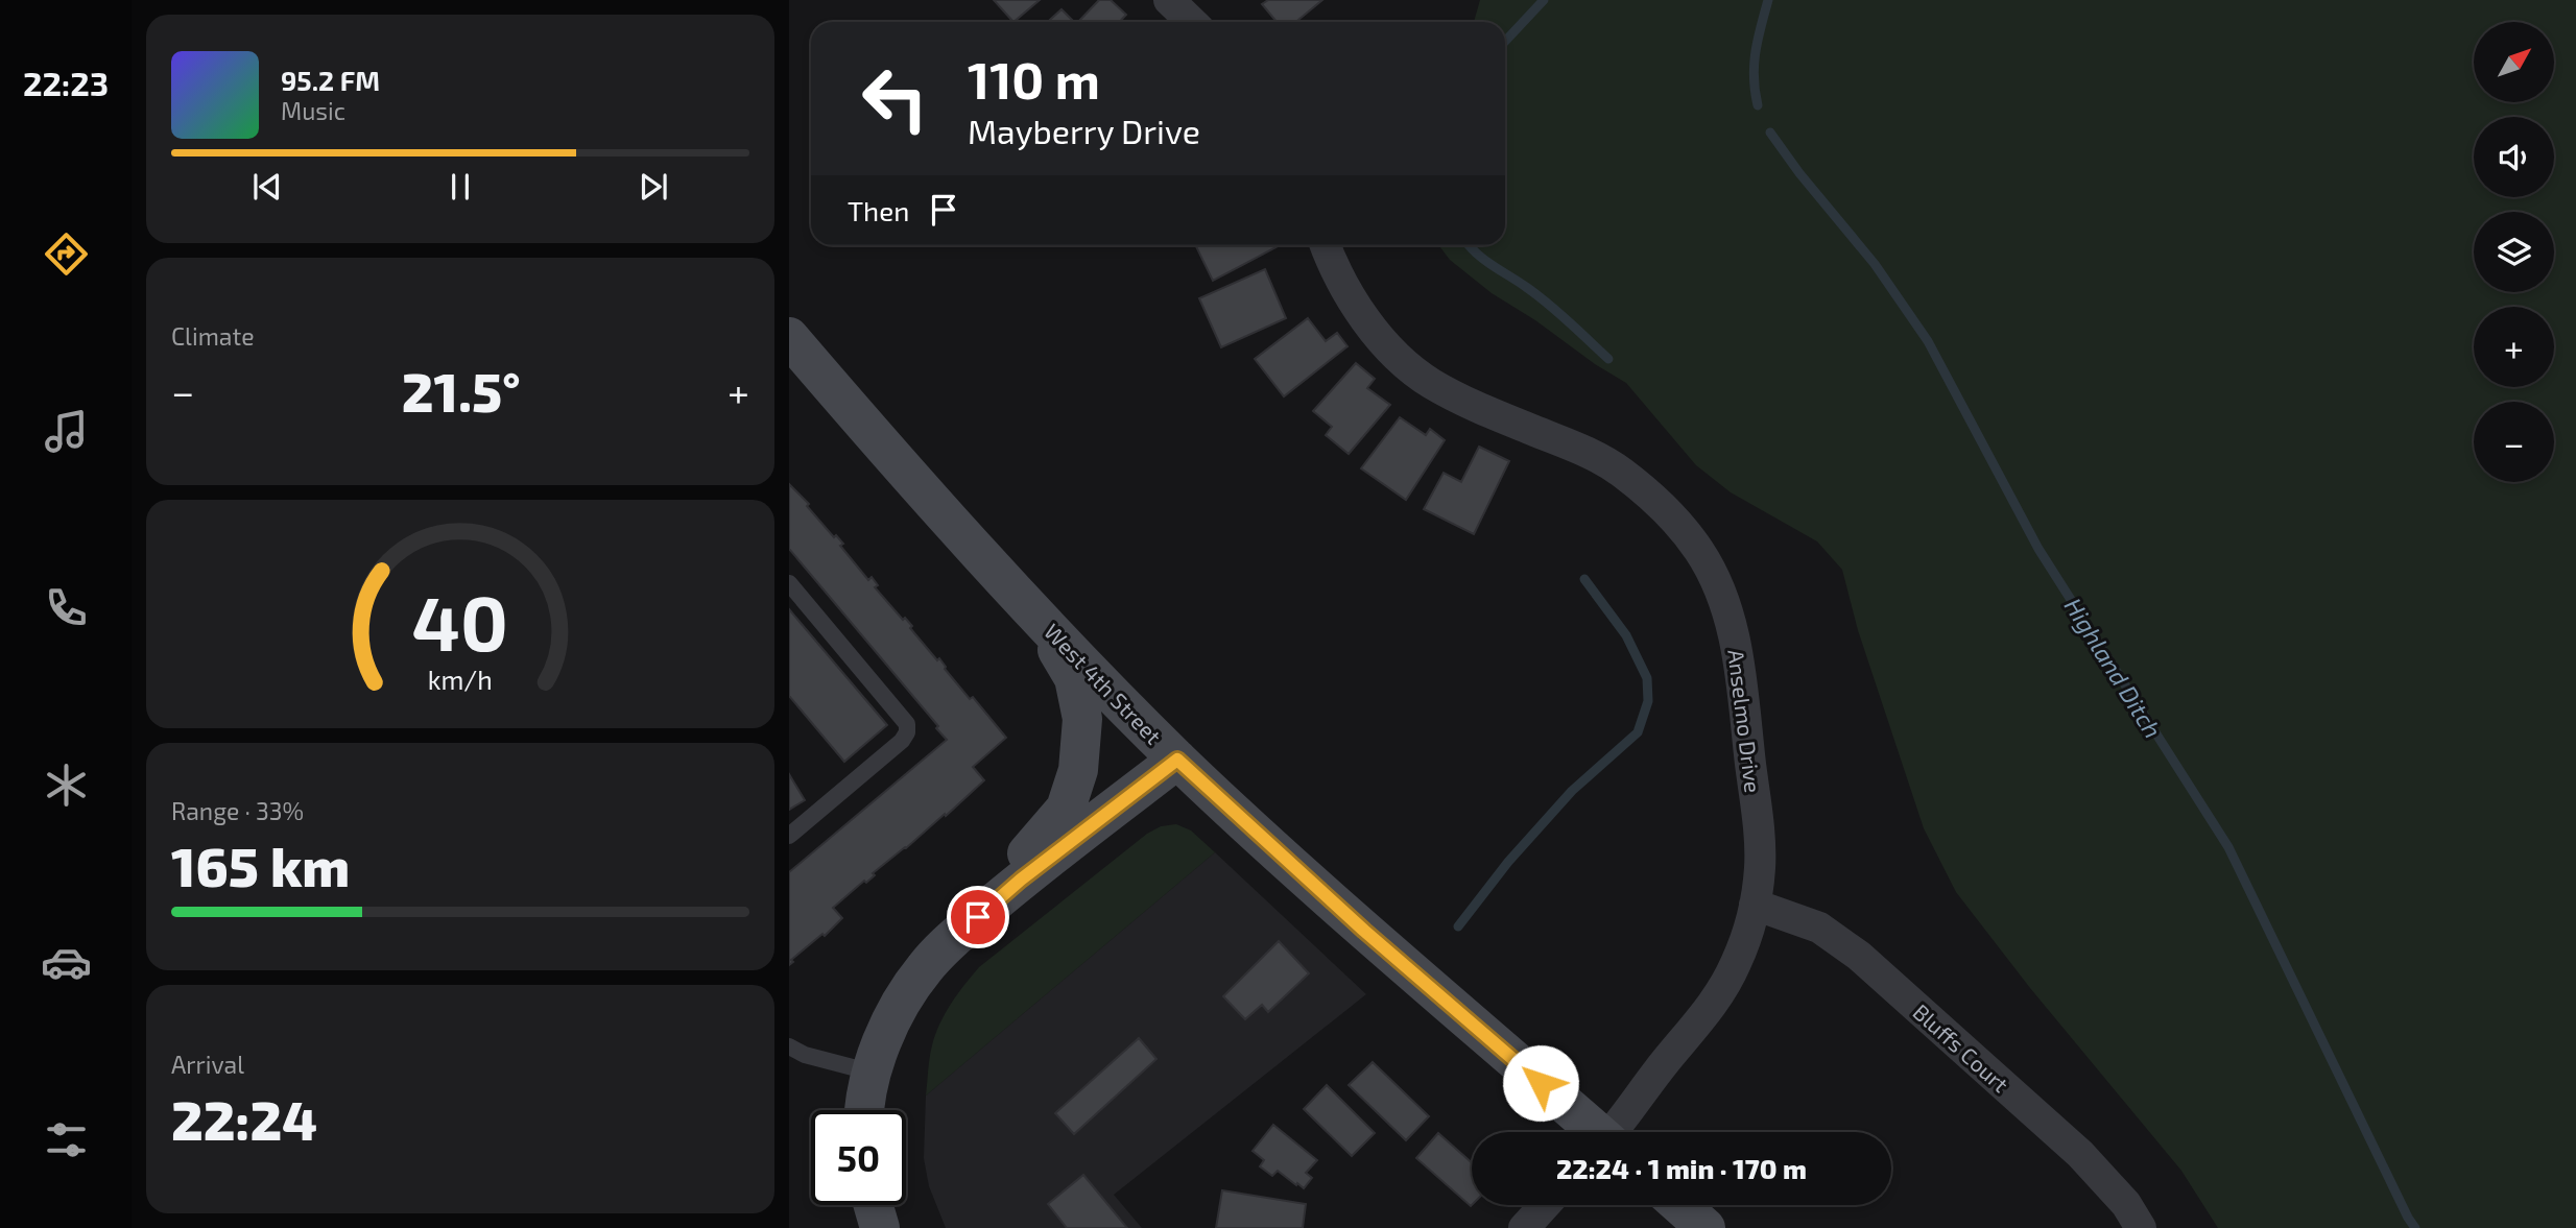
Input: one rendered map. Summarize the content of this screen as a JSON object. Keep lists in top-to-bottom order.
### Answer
{
  "streets": {
    "main road": ["West 4th Street"],
    "street": ["Anselmo Drive", "Bluffs Court"]
  },
  "crossings": [
    ["Anselmo Drive", "Bluffs Court"]
  ],
  "water": ["Highland Ditch"],
  "north": "top right",
  "page": {
    "tabs": "22:23",
    "map_buttons": ["+", "−"],
    "turn": ["110 m", "Mayberry Drive"],
    "song": ["95.2 FM", "Music"],
    "then": "Then",
    "tile": [
      "Climate",
      ["Range · 33%", "165 km"],
      ["Arrival", "22:24"]
    ],
    "heat": ["−", "21.5°", "+"],
    "limit": "50",
    "trip": "22:24 · 1 min · 170 m",
    "gauge": ["40", "km/h"]
  }
}
